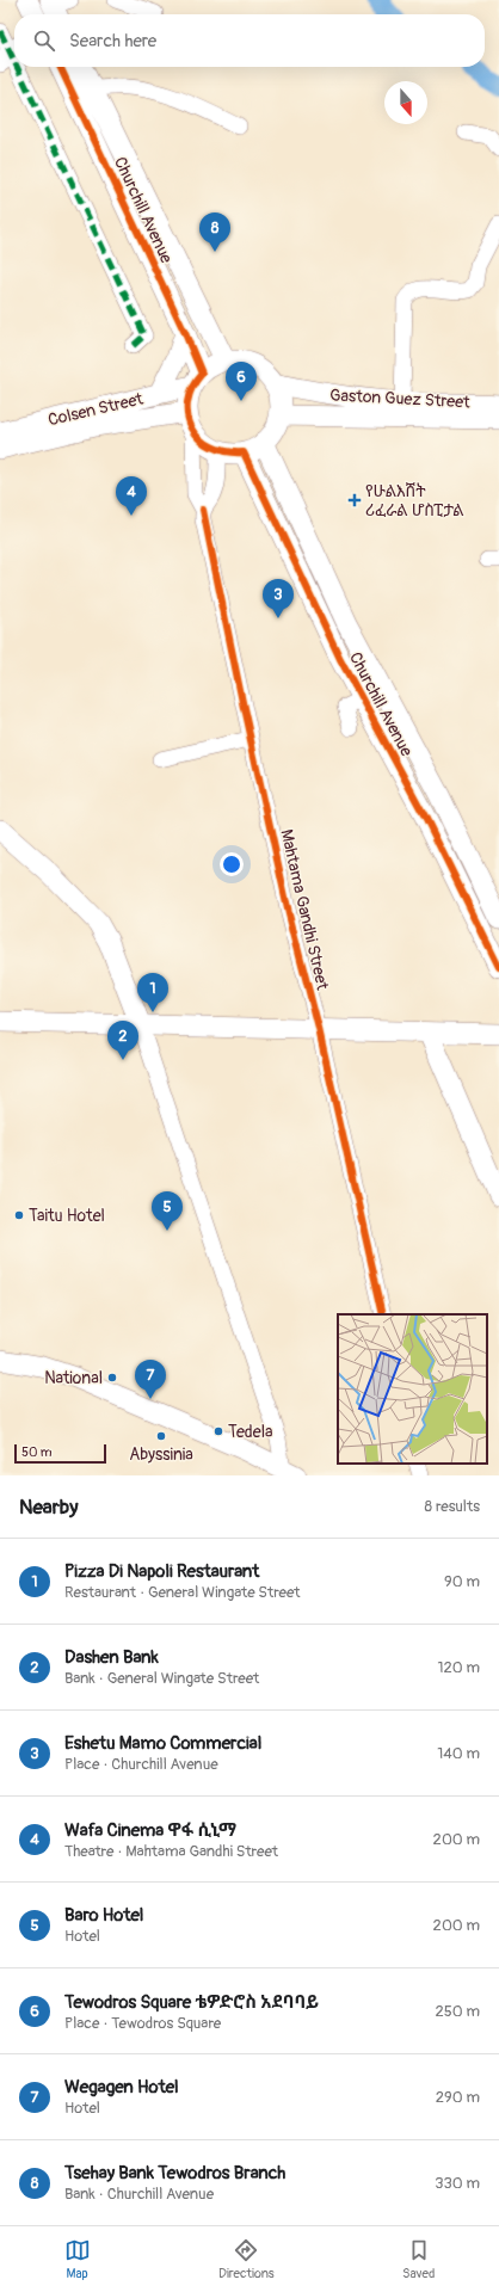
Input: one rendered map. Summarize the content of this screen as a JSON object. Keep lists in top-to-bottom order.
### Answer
{
  "streets": {
    "main road": ["Churchill Avenue", "Gaston Guez Street", "Colsen Street"],
    "street": ["Mahtama Gandhi Street"]
  },
  "crossings": [
    ["Churchill Avenue", "Gaston Guez Street"],
    ["Churchill Avenue", "Colsen Street"],
    ["Churchill Avenue", "Mahtama Gandhi Street"],
    ["Gaston Guez Street", "Colsen Street"],
    ["Gaston Guez Street", "Mahtama Gandhi Street"],
    ["Colsen Street", "Mahtama Gandhi Street"]
  ],
  "places": {
    "health": ["የሁልእሸት ሪፈራል ሆስፒታል"],
    "other": [
      "Taitu Hotel",
      "National",
      "Tedela",
      "Abyssinia"
    ]
  },
  "scale_bar": "50 m",
  "north": "bottom",
  "page": {
    "search": "Search here",
    "pins": [
      "8",
      "6",
      "4",
      "3",
      "1",
      "2",
      "5",
      "7"
    ],
    "scale": "50 m",
    "heading": ["Nearby", "8 results"],
    "list": [
      {
        "mark": "1",
        "name": "Pizza Di Napoli Restaurant",
        "note": "Restaurant · General Wingate Street",
        "value": "90 m"
      },
      {
        "mark": "2",
        "name": "Dashen Bank",
        "note": "Bank · General Wingate Street",
        "value": "120 m"
      },
      {
        "mark": "3",
        "name": "Eshetu Mamo Commercial",
        "note": "Place · Churchill Avenue",
        "value": "140 m"
      },
      {
        "mark": "4",
        "name": "Wafa Cinema ዋፋ ሲኒማ",
        "note": "Theatre · Mahtama Gandhi Street",
        "value": "200 m"
      },
      {
        "mark": "5",
        "name": "Baro Hotel",
        "note": "Hotel",
        "value": "200 m"
      },
      {
        "mark": "6",
        "name": "Tewodros Square ቴዎድሮስ አደባባይ",
        "note": "Place · Tewodros Square",
        "value": "250 m"
      },
      {
        "mark": "7",
        "name": "Wegagen Hotel",
        "note": "Hotel",
        "value": "290 m"
      },
      {
        "mark": "8",
        "name": "Tsehay Bank Tewodros Branch",
        "note": "Bank · Churchill Avenue",
        "value": "330 m"
      }
    ],
    "nav": ["Map", "Directions", "Saved"]
  }
}
